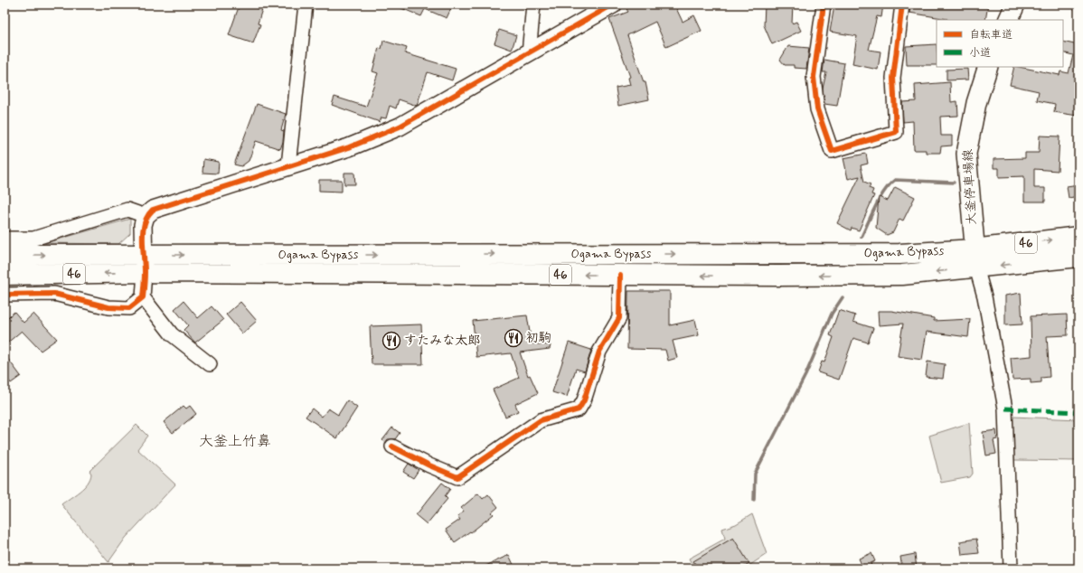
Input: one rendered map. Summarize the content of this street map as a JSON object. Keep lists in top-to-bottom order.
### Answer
{
  "streets": {
    "highway": ["46", "Ogama Bypass"],
    "main road": ["大釜停車場線"]
  },
  "crossings": [
    ["大釜停車場線", "Ogama Bypass"],
    ["46", "Ogama Bypass"]
  ],
  "districts": ["大釜上竹鼻"],
  "places": {
    "restaurant": ["初駒", "すたみな太郎"]
  },
  "legend": ["自転車道", "小道"]
}
